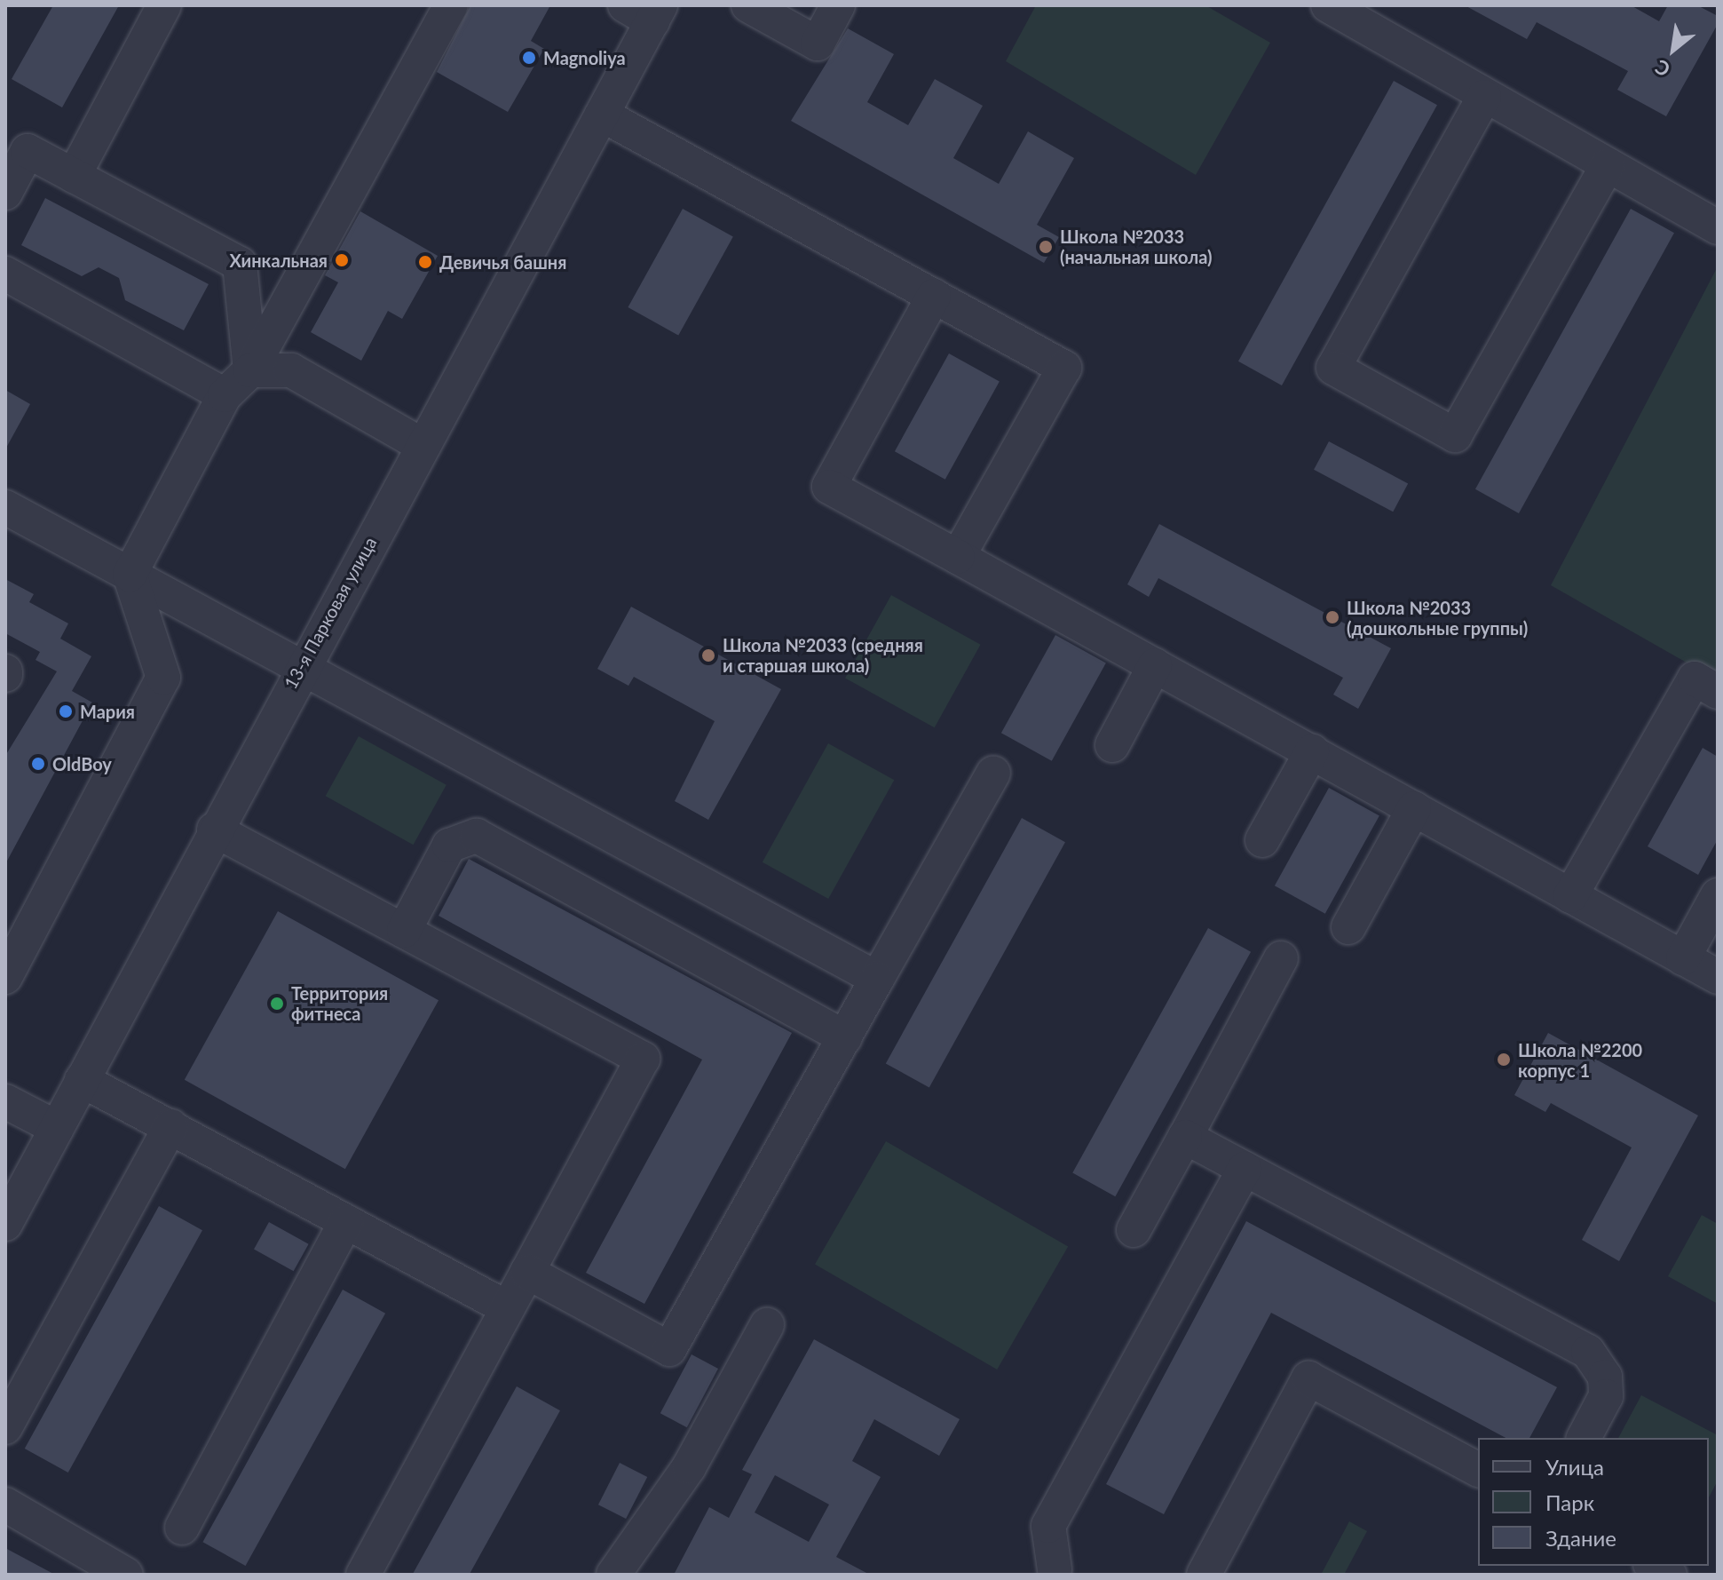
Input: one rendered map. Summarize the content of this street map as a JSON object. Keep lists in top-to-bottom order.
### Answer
{
  "streets": {
    "street": ["13-я Парковая улица"]
  },
  "places": [
    "Magnoliya",
    "Школа №2033 (начальная школа)",
    "Хинкальная",
    "Девичья башня",
    "Школа №2033 (дошкольные группы)",
    "Школа №2033 (средняя и старшая школа)",
    "Мария",
    "OldBoy",
    "Территория фитнеса",
    "Школа №2200 корпус 1"
  ],
  "legend": ["Улица", "Парк", "Здание"],
  "north": "bottom left"
}
